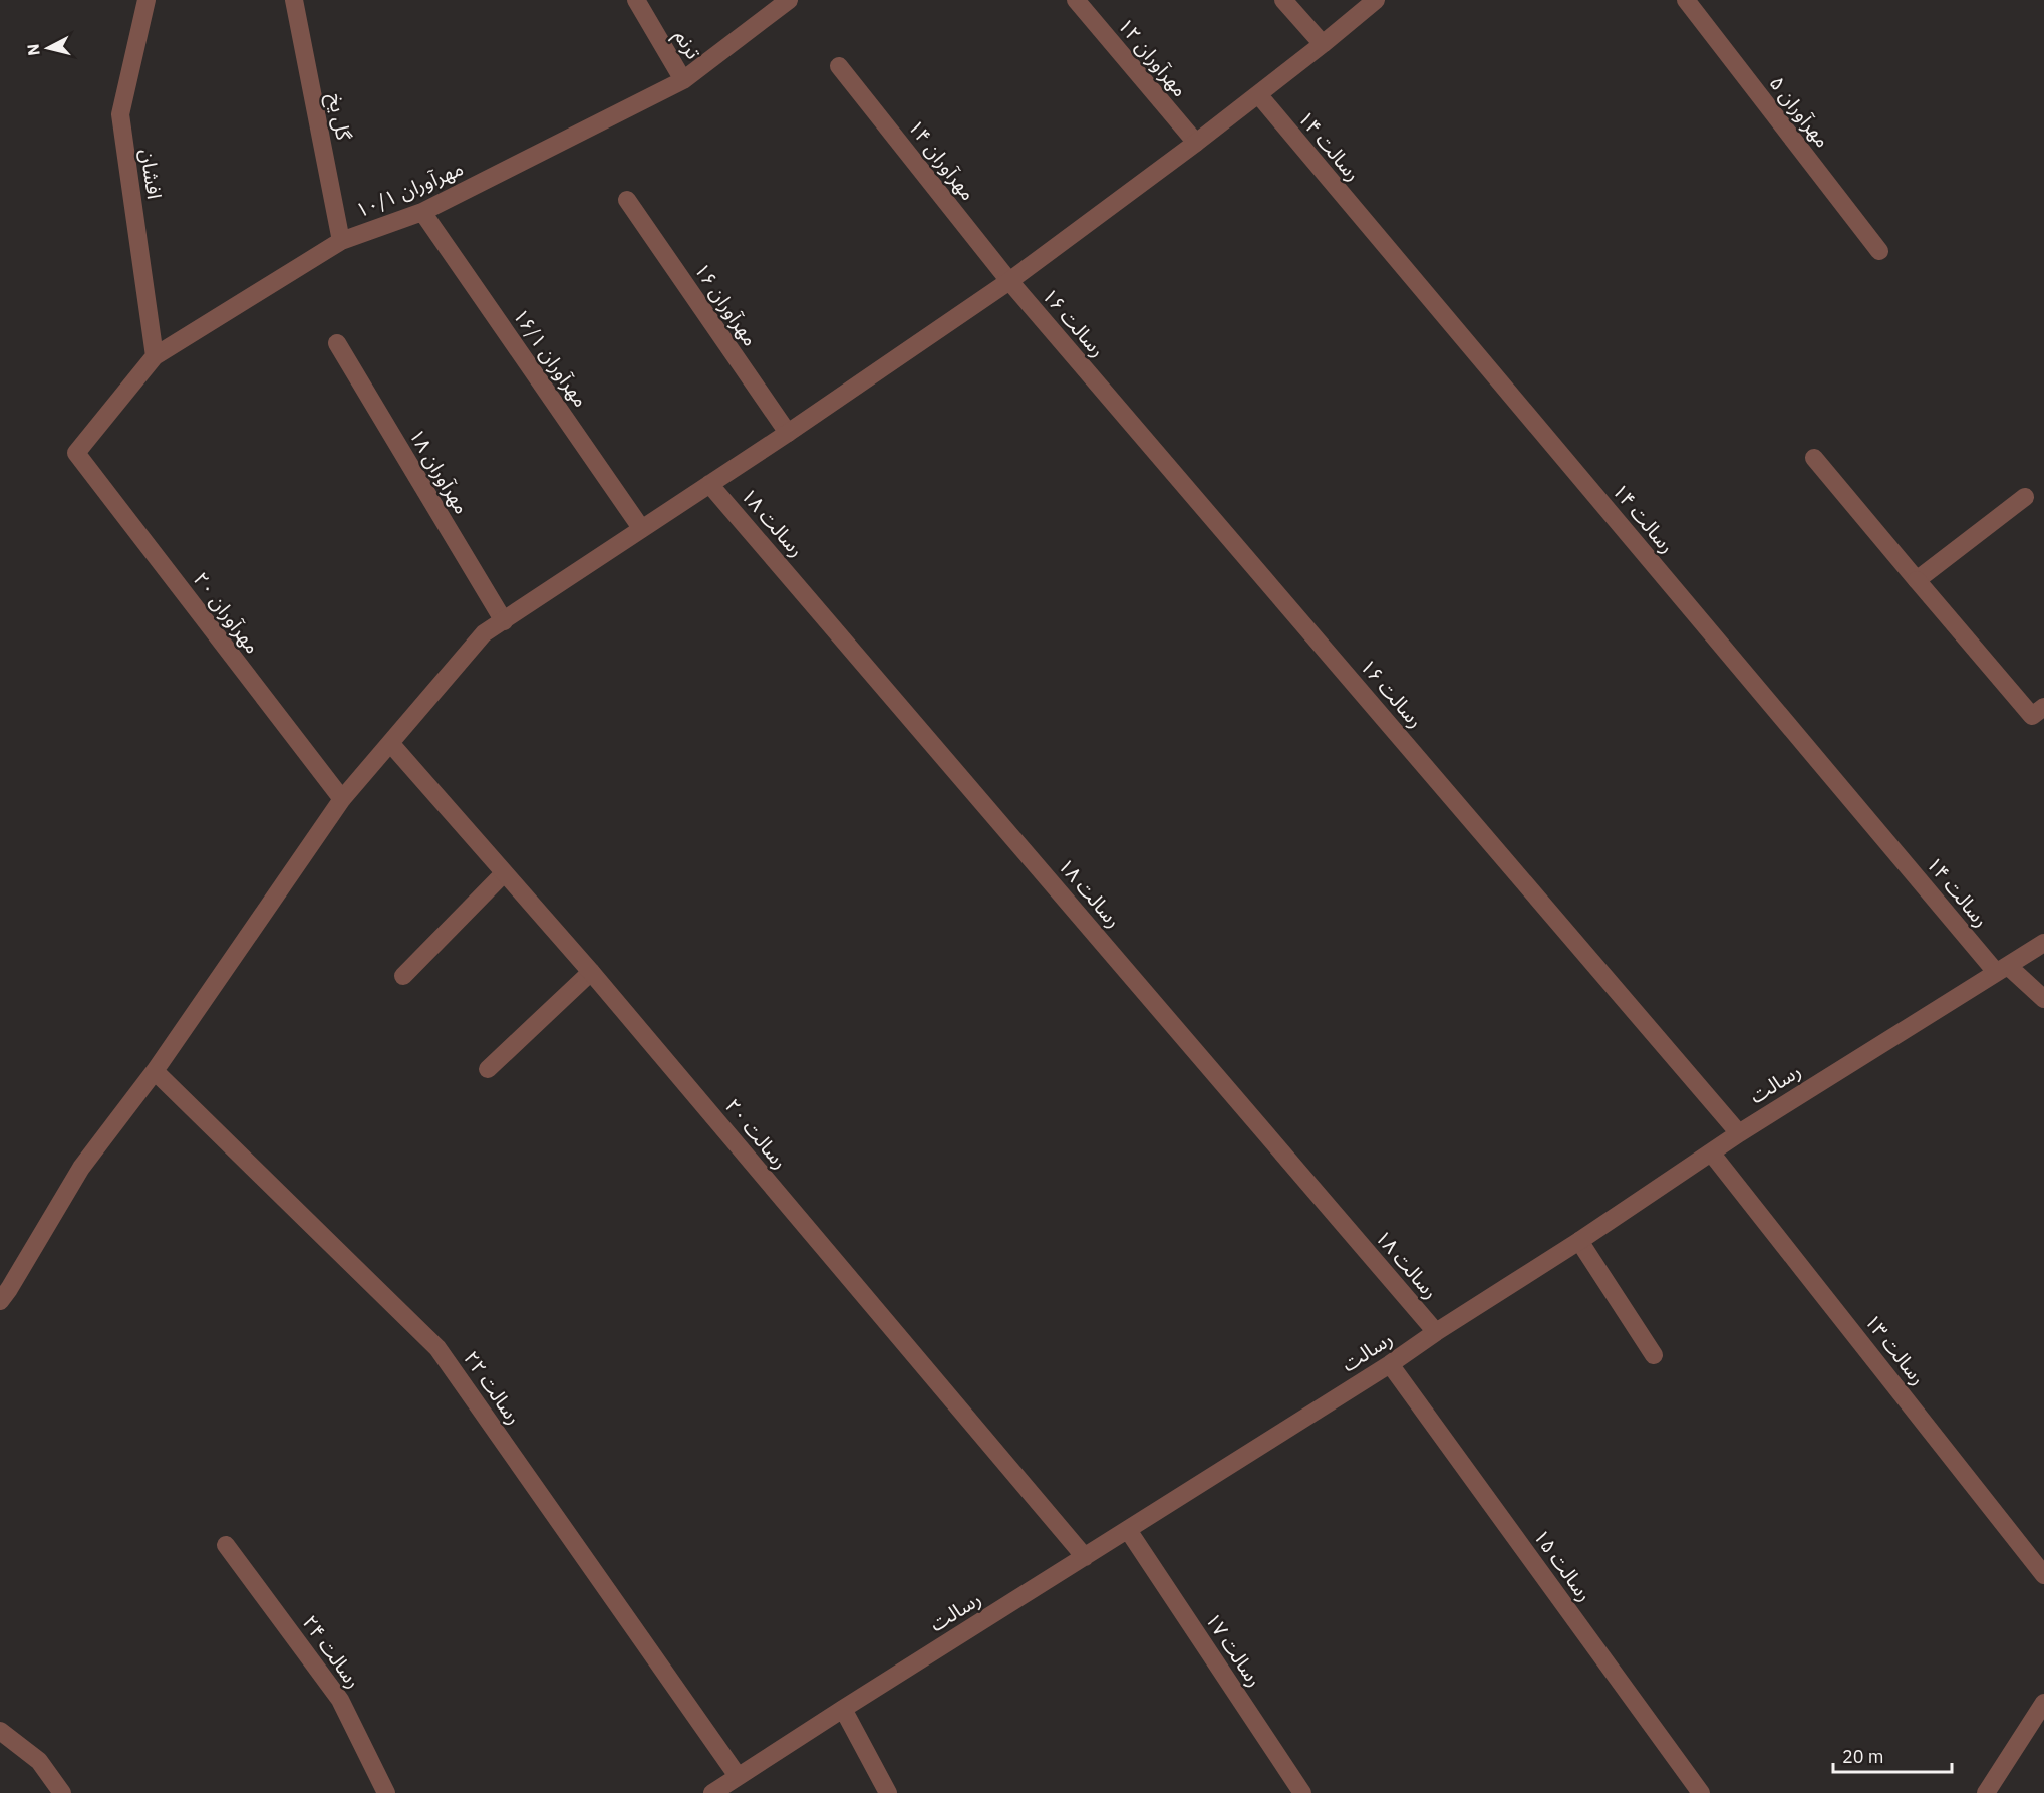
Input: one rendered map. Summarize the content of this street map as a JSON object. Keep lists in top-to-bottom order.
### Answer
{
  "streets": {
    "street": [
      "ترنم",
      "مهرآوران ۱۲",
      "مهرآوران ۵",
      "گل یخ",
      "رسالت ۱۴",
      "۱۴ مهرآوران",
      "افشان",
      "مهرآوران ۱۰/۱",
      "مهرآوران ۱۶",
      "رسالت ۱۶",
      "مهرآوران ۱۶/۱",
      "مهرآوران ۱۸",
      "رسالت ۱۸",
      "مهرآوران ۲۰",
      "رسالت",
      "رسالت ۲۰",
      "رسالت ۱۳",
      "رسالت ۲۲",
      "رسالت ۱۵",
      "رسالت ۱۷",
      "رسالت ۲۴"
    ]
  },
  "crossings": [
    ["ترنم", "مهرآوران ۱۰/۱"],
    ["گل یخ", "مهرآوران ۱۰/۱"],
    ["رسالت ۱۴", "رسالت"],
    ["۱۴ مهرآوران", "رسالت ۱۶"],
    ["افشان", "مهرآوران ۱۰/۱"],
    ["مهرآوران ۱۰/۱", "مهرآوران ۱۶/۱"],
    ["مهرآوران ۱۰/۱", "مهرآوران ۲۰"],
    ["رسالت ۱۶", "رسالت"],
    ["رسالت ۱۸", "رسالت"],
    ["رسالت", "رسالت ۲۰"],
    ["رسالت", "رسالت ۱۳"],
    ["رسالت", "رسالت ۲۲"],
    ["رسالت", "رسالت ۱۵"],
    ["رسالت", "رسالت ۱۷"]
  ],
  "scale_bar": "20 m",
  "north": "left"
}
